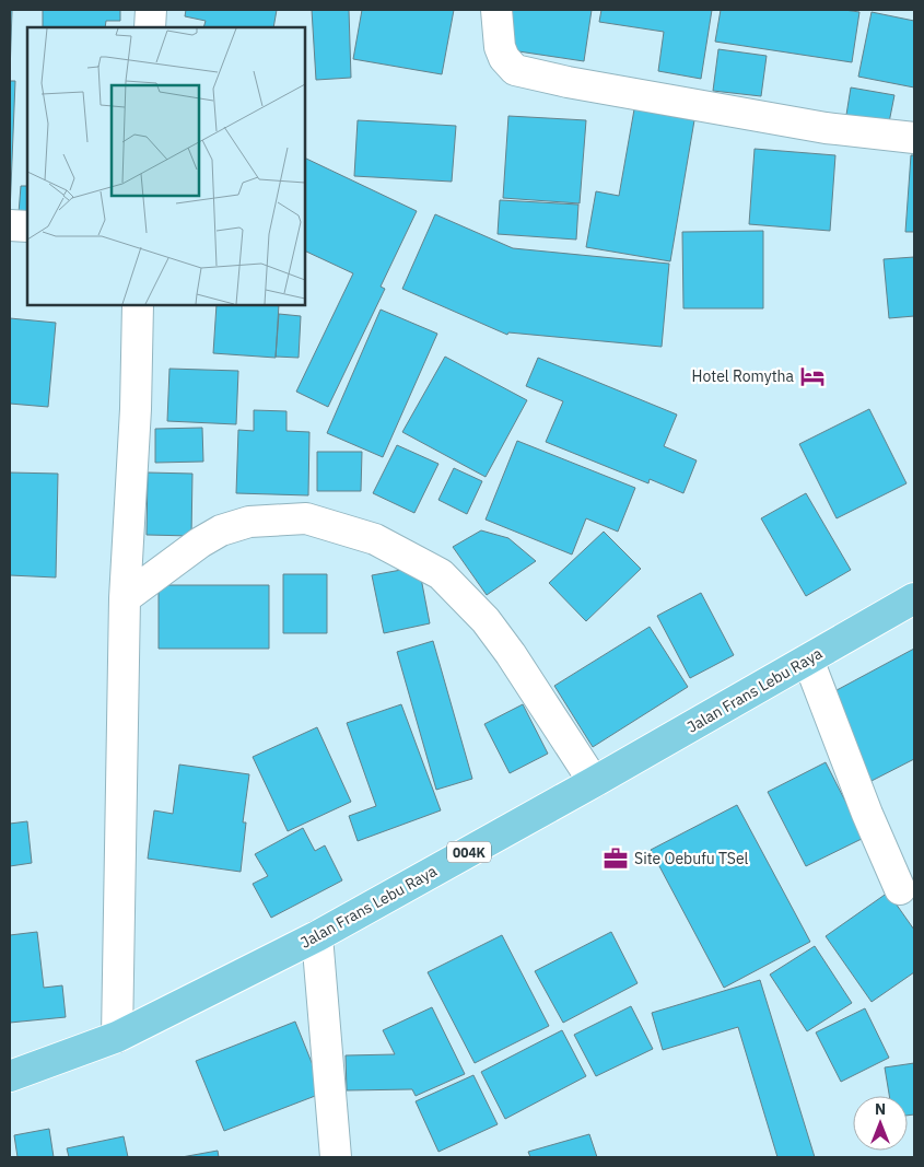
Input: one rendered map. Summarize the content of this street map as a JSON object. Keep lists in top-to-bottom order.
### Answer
{
  "streets": {
    "main road": ["Jalan Frans Lebu Raya", "004K"]
  },
  "places": {
    "hotel": ["Hotel Romytha"],
    "office": ["Site Oebufu TSel"]
  },
  "north": "top"
}
